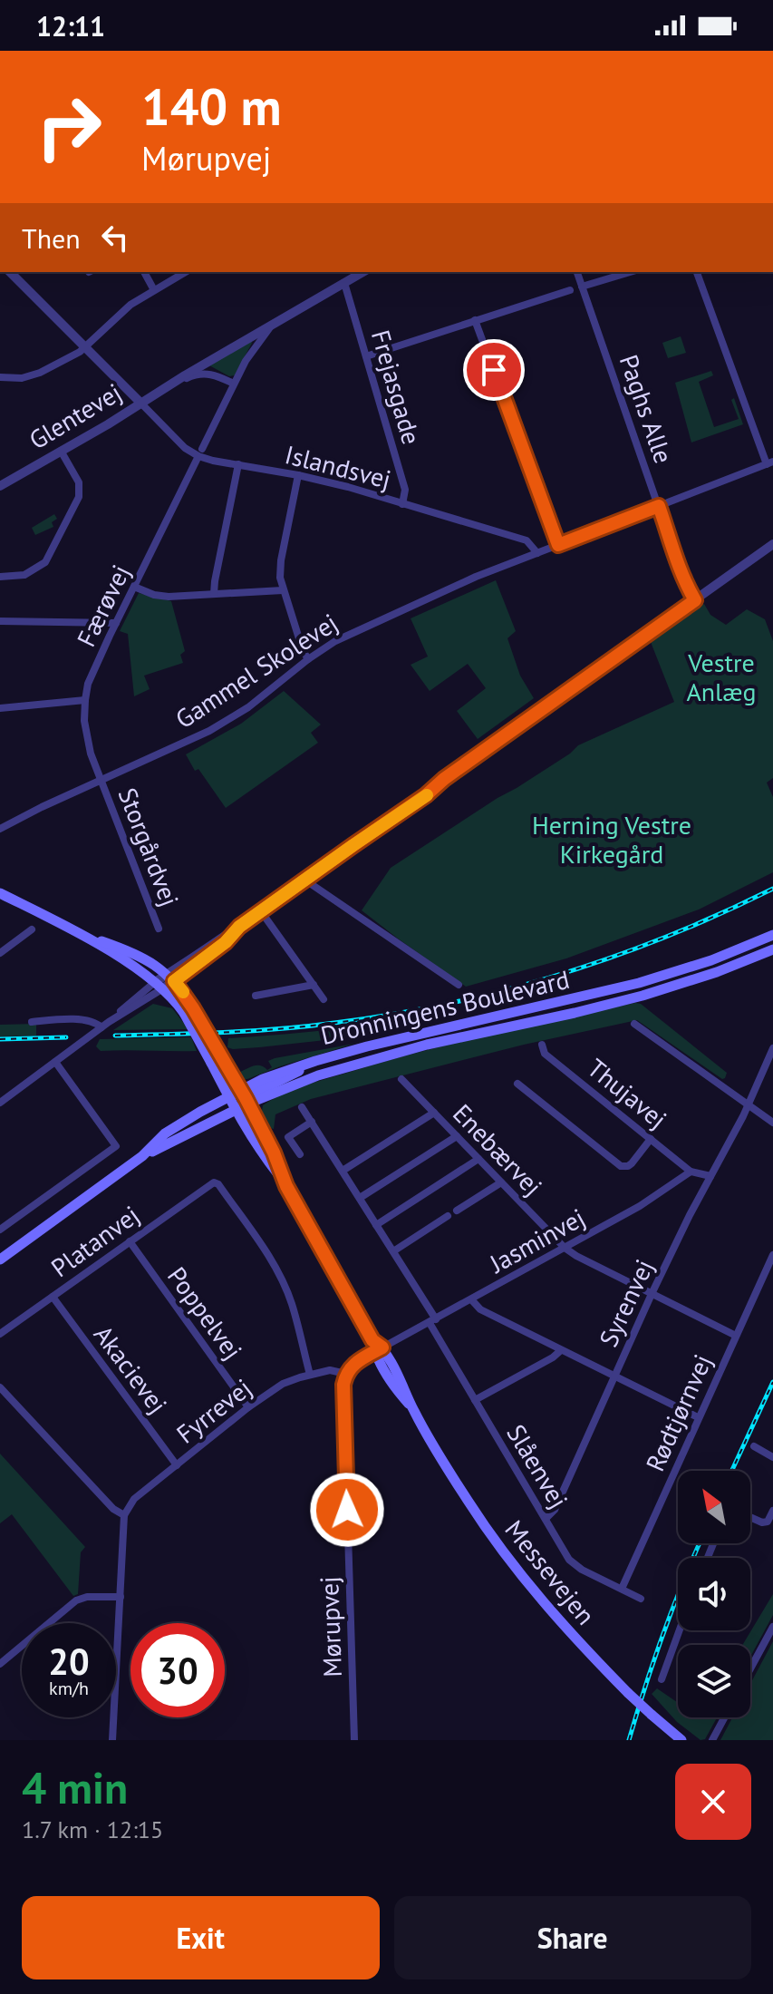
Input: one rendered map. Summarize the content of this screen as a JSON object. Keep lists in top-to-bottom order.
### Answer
{
  "streets": {
    "main road": ["Dronningens Boulevard", "Messevejen"],
    "street": [
      "Frejasgade",
      "Paghs Alle",
      "Glentevej",
      "Islandsvej",
      "Færøvej",
      "Gammel Skolevej",
      "Storgårdvej",
      "Thujavej",
      "Enebærvej",
      "Jasminvej",
      "Platanvej",
      "Syrenvej",
      "Poppelvej",
      "Akacievej",
      "Fyrrevej",
      "Rødtjørnvej",
      "Slåenvej",
      "Mørupvej"
    ]
  },
  "crossings": [
    ["Frejasgade", "Glentevej"],
    ["Frejasgade", "Islandsvej"],
    ["Paghs Alle", "Gammel Skolevej"],
    ["Glentevej", "Islandsvej"],
    ["Glentevej", "Færøvej"],
    ["Islandsvej", "Færøvej"],
    ["Islandsvej", "Gammel Skolevej"],
    ["Færøvej", "Gammel Skolevej"],
    ["Færøvej", "Storgårdvej"],
    ["Gammel Skolevej", "Storgårdvej"],
    ["Dronningens Boulevard", "Messevejen"],
    ["Thujavej", "Jasminvej"],
    ["Enebærvej", "Jasminvej"],
    ["Enebærvej", "Syrenvej"],
    ["Enebærvej", "Rødtjørnvej"],
    ["Jasminvej", "Slåenvej"],
    ["Jasminvej", "Messevejen"],
    ["Platanvej", "Poppelvej"],
    ["Platanvej", "Akacievej"],
    ["Platanvej", "Fyrrevej"],
    ["Syrenvej", "Slåenvej"],
    ["Poppelvej", "Fyrrevej"],
    ["Akacievej", "Fyrrevej"],
    ["Fyrrevej", "Mørupvej"],
    ["Rødtjørnvej", "Slåenvej"]
  ],
  "parks": ["Vestre Anlæg", "Herning Vestre Kirkegård"],
  "north": "top left",
  "page": {
    "status": "12:11",
    "turn": ["140 m", "Mørupvej"],
    "then": "Then",
    "speed": "20 km/h",
    "limit": "30",
    "heading": ["4 min", "1.7 km · 12:15"],
    "buttons": ["Exit", "Share"]
  }
}
